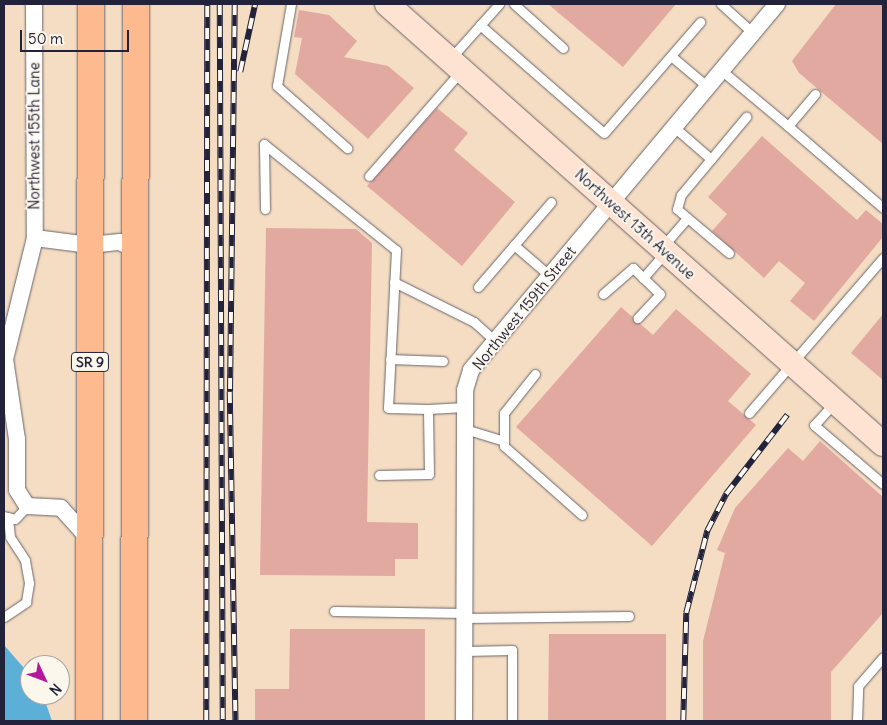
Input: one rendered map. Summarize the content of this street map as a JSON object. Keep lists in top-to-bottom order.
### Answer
{
  "streets": {
    "main road": ["SR 9"],
    "street": ["Northwest 155th Lane", "Northwest 13th Avenue", "Northwest 159th Street"]
  },
  "crossings": [
    ["Northwest 13th Avenue", "Northwest 159th Street"]
  ],
  "scale_bar": "50 m",
  "north": "bottom right"
}
